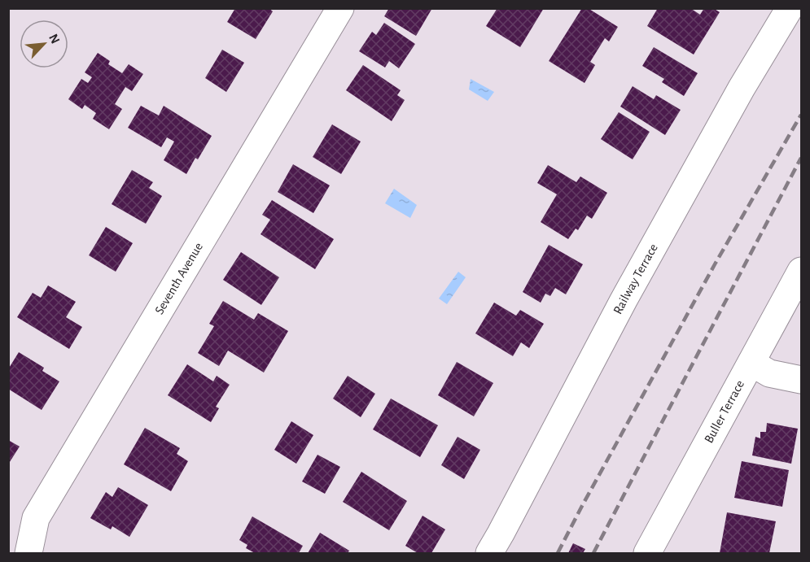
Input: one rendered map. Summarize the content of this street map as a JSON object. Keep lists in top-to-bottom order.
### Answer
{
  "streets": {
    "street": ["Seventh Avenue", "Railway Terrace", "Buller Terrace"]
  },
  "north": "top right"
}
